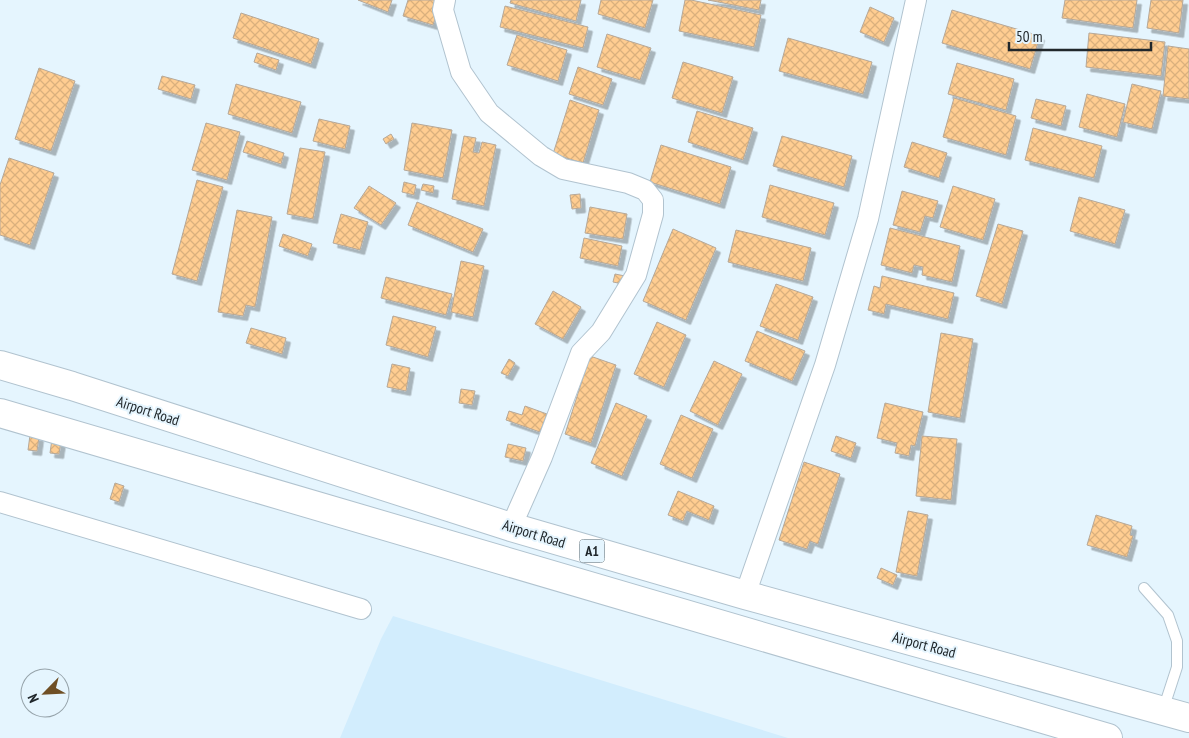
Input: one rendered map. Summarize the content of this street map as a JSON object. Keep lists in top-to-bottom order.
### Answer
{
  "streets": {
    "highway": ["Airport Road", "A1"]
  },
  "scale_bar": "50 m",
  "north": "bottom left"
}
